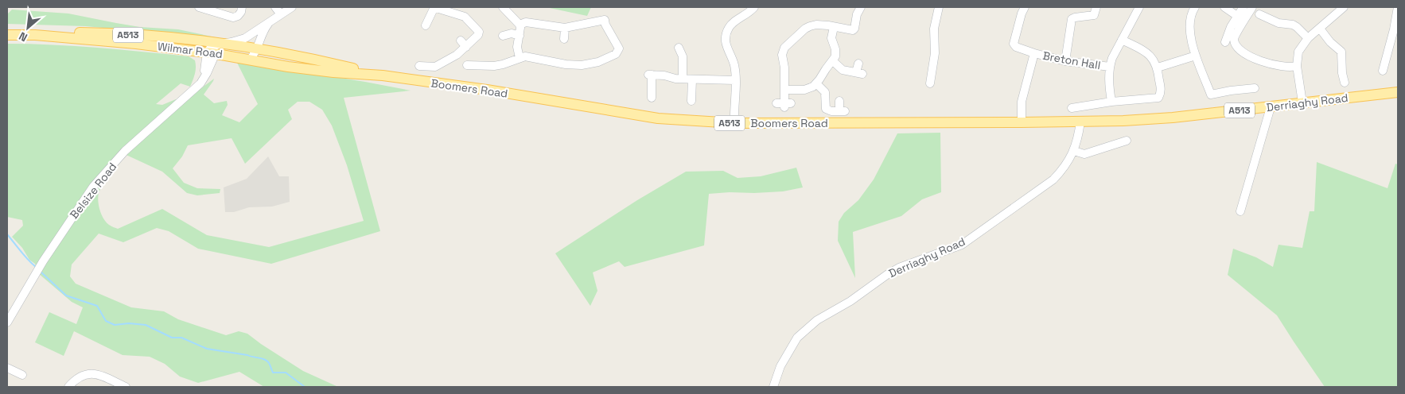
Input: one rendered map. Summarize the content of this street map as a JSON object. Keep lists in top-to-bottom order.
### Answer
{
  "streets": {
    "main road": [
      "A513",
      "Wilmar Road",
      "Boomers Road",
      "Derriaghy Road"
    ],
    "street": ["Breton Hall", "Belsize Road"]
  },
  "crossings": [
    ["Wilmar Road", "Boomers Road"],
    ["Wilmar Road", "Belsize Road"],
    ["Breton Hall", "Boomers Road"],
    ["Boomers Road", "Derriaghy Road"]
  ],
  "north": "bottom left"
}
